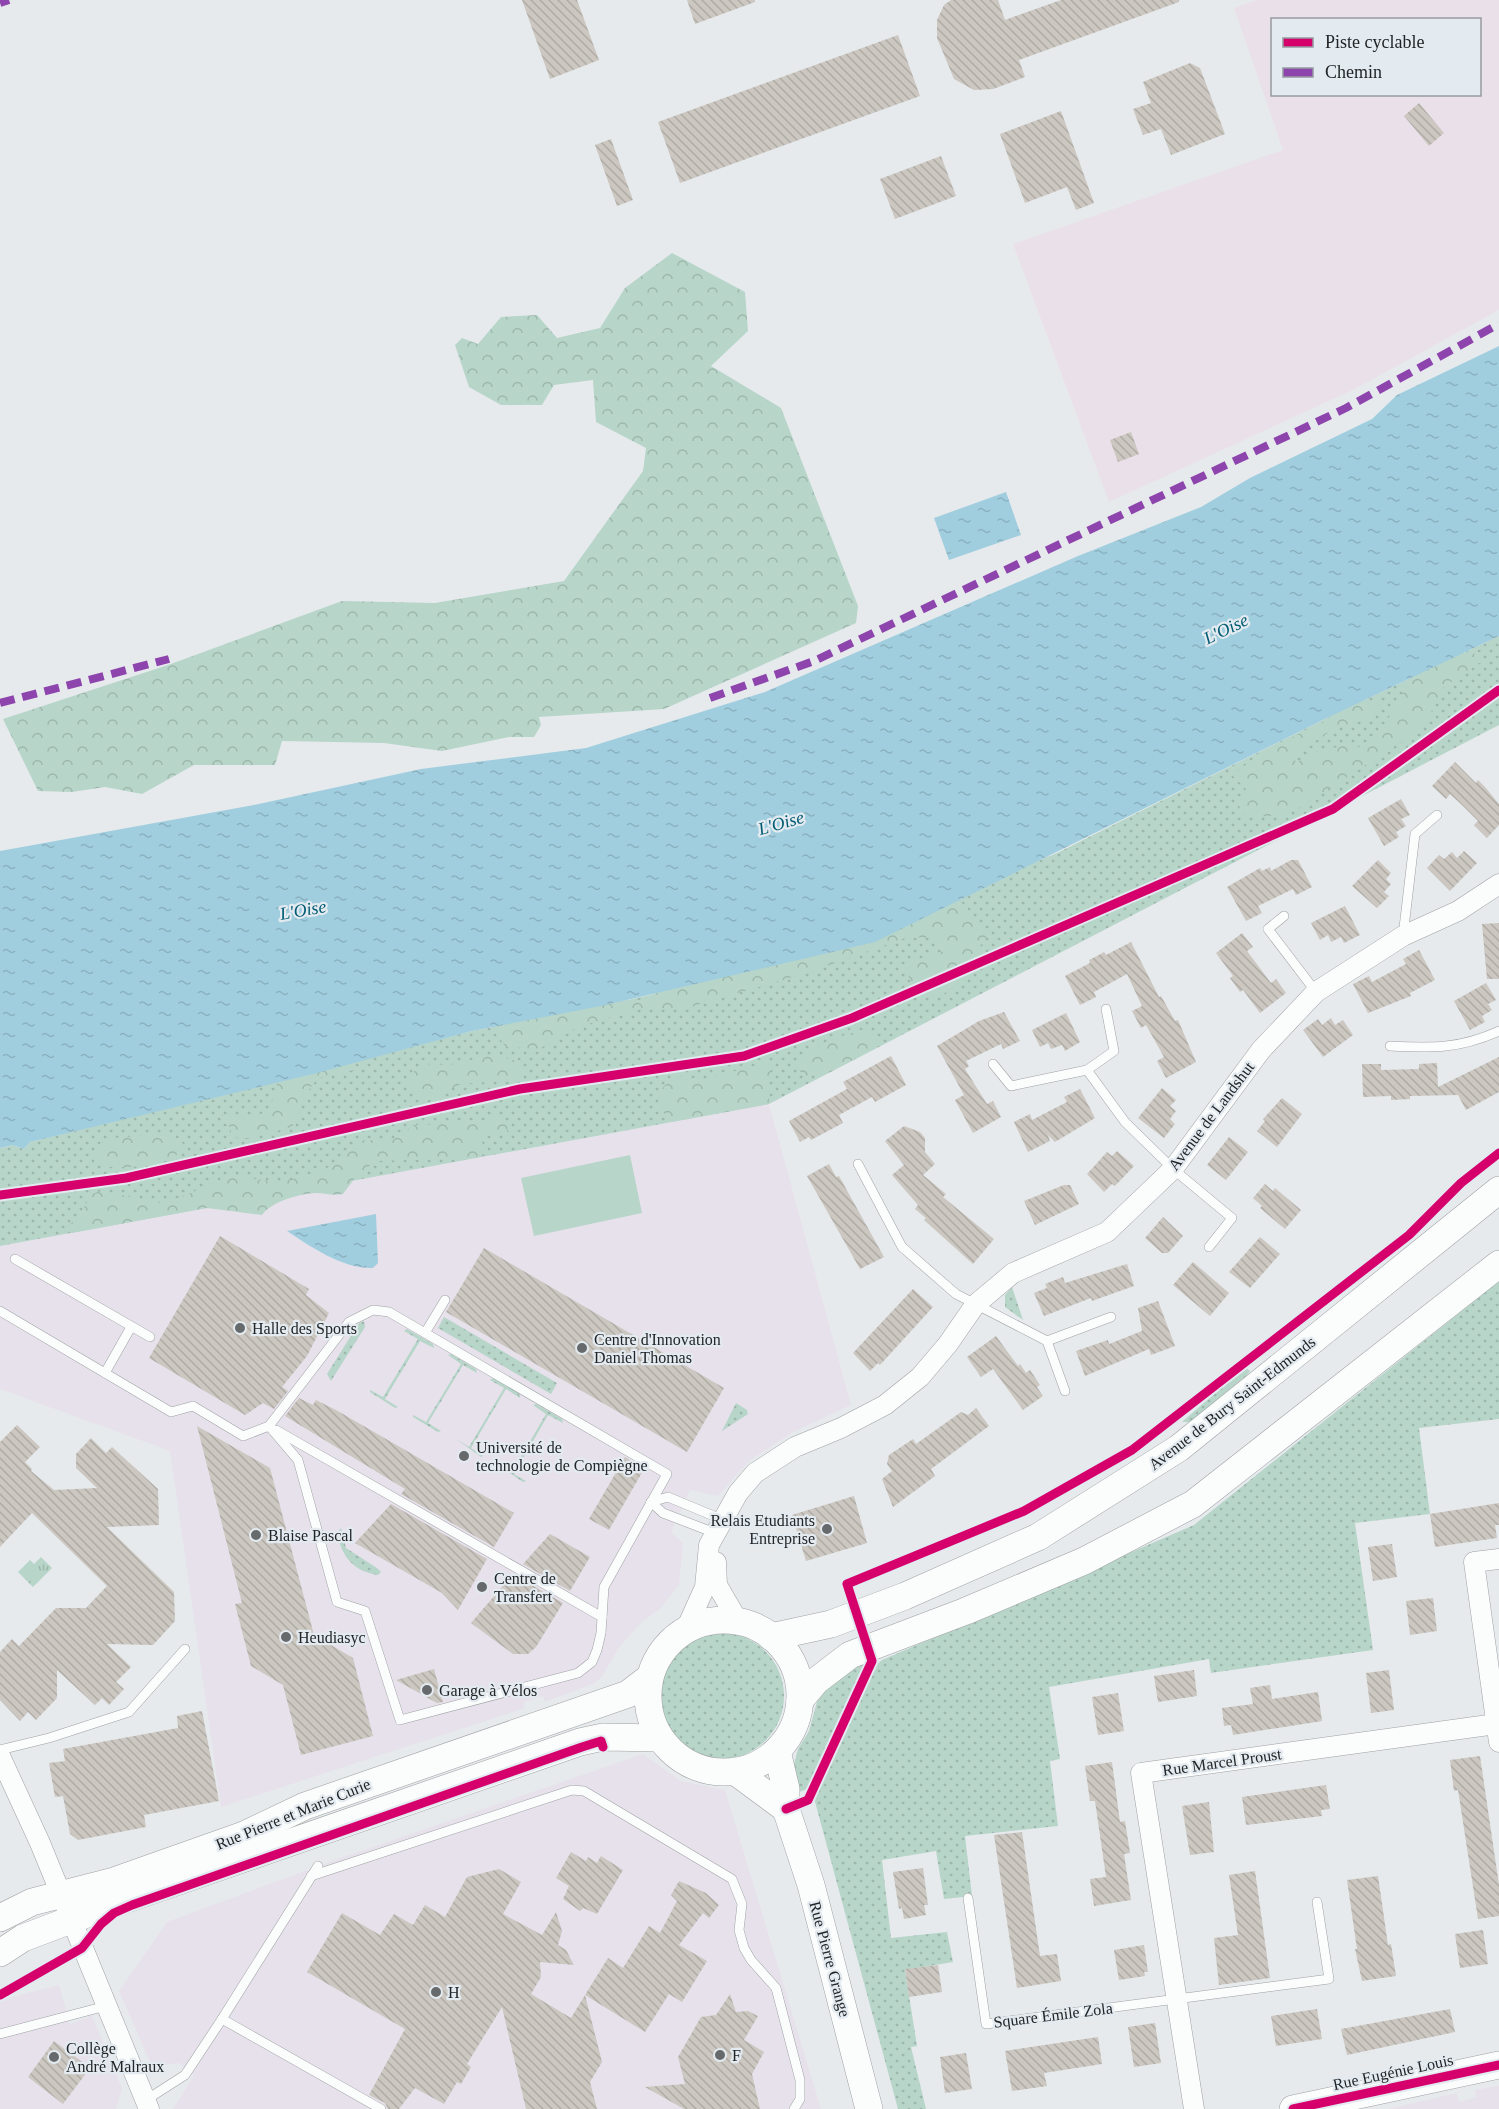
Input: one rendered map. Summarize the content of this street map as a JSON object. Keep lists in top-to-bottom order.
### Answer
{
  "streets": {
    "main road": [
      "Avenue de Bury Saint-Edmunds",
      "Rue Pierre et Marie Curie",
      "Rue Pierre Grange",
      "Rue Eugénie Louis"
    ],
    "street": ["Avenue de Landshut", "Rue Marcel Proust"],
    "lane": ["Square Émile Zola"]
  },
  "crossings": [
    ["Avenue de Landshut", "Avenue de Bury Saint-Edmunds"],
    ["Avenue de Landshut", "Rue Pierre et Marie Curie"],
    ["Avenue de Landshut", "Rue Pierre Grange"],
    ["Avenue de Bury Saint-Edmunds", "Rue Pierre et Marie Curie"],
    ["Avenue de Bury Saint-Edmunds", "Rue Pierre Grange"],
    ["Rue Marcel Proust", "Square Émile Zola"],
    ["Rue Pierre et Marie Curie", "Rue Pierre Grange"]
  ],
  "water": ["L'Oise"],
  "places": [
    "Halle des Sports",
    "Centre d'Innovation Daniel Thomas",
    "Université de technologie de Compiègne",
    "Relais Etudiants Entreprise",
    "Blaise Pascal",
    "Centre de Transfert",
    "Heudiasyc",
    "Garage à Vélos",
    "H",
    "F",
    "Collège André Malraux"
  ],
  "legend": ["Piste cyclable", "Chemin"]
}
